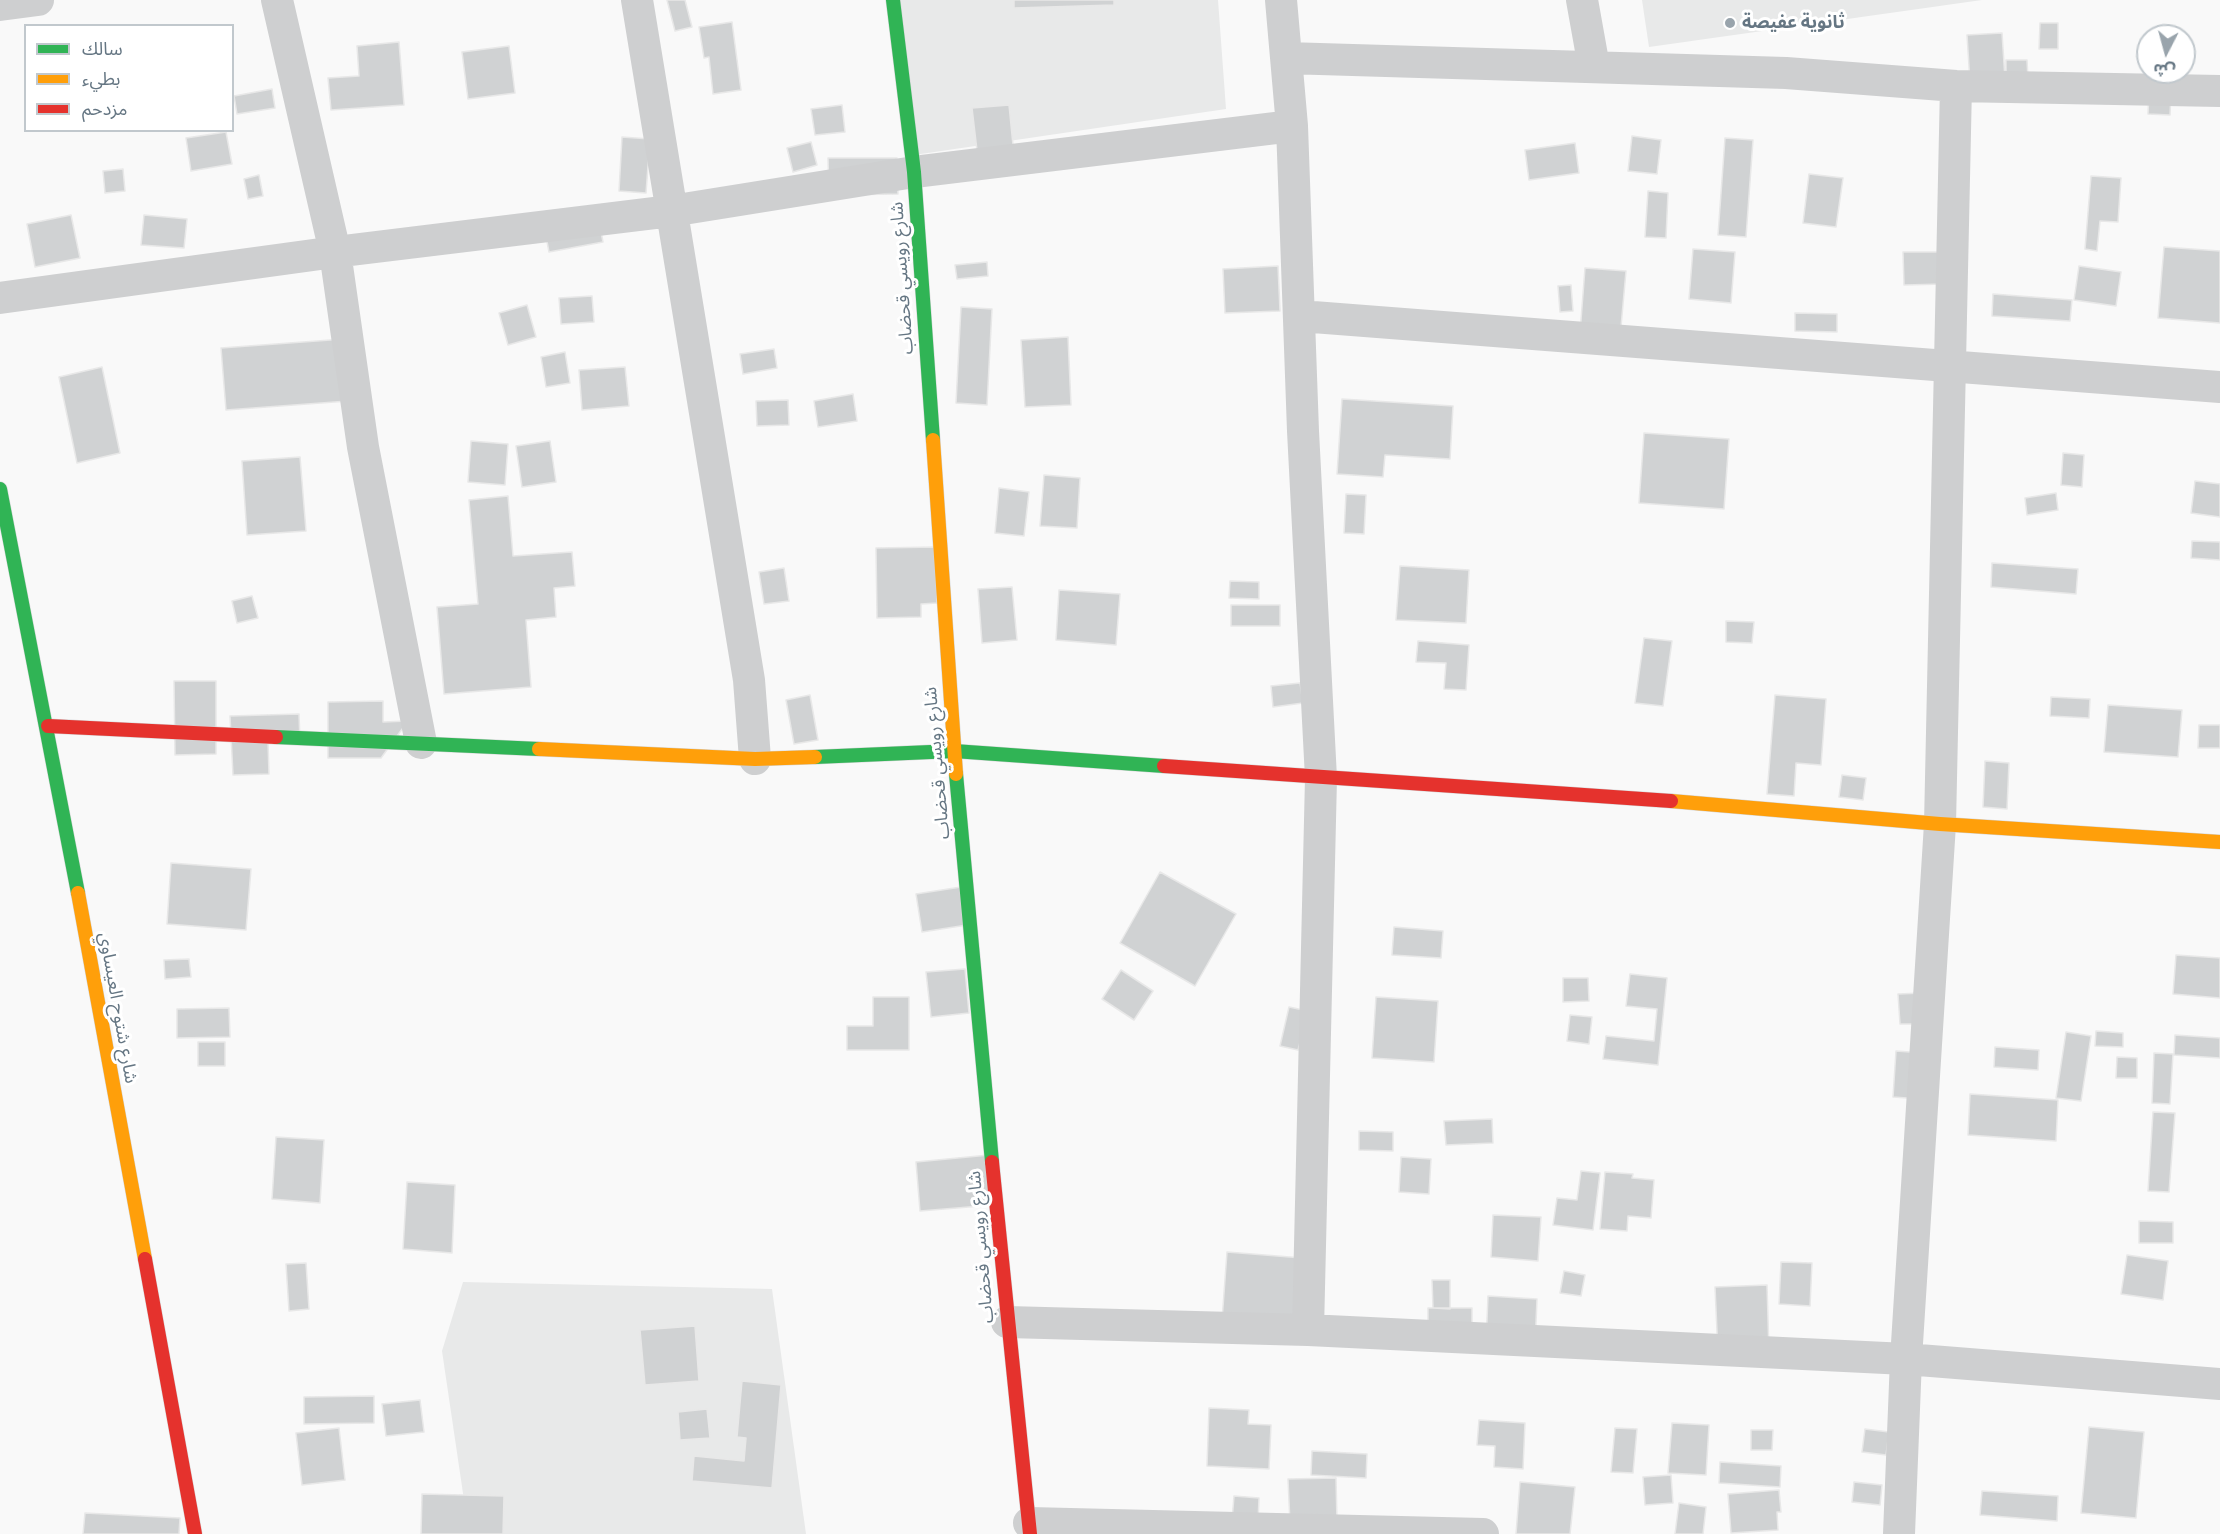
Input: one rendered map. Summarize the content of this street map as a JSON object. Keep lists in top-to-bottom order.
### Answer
{
  "streets": {
    "street": ["شارع رويسي قحضاب", "شارع شتوح العيساوي"]
  },
  "places": ["ثانوية عفيصة"],
  "legend": ["سالك", "بطيء", "مزدحم"],
  "north": "bottom"
}
